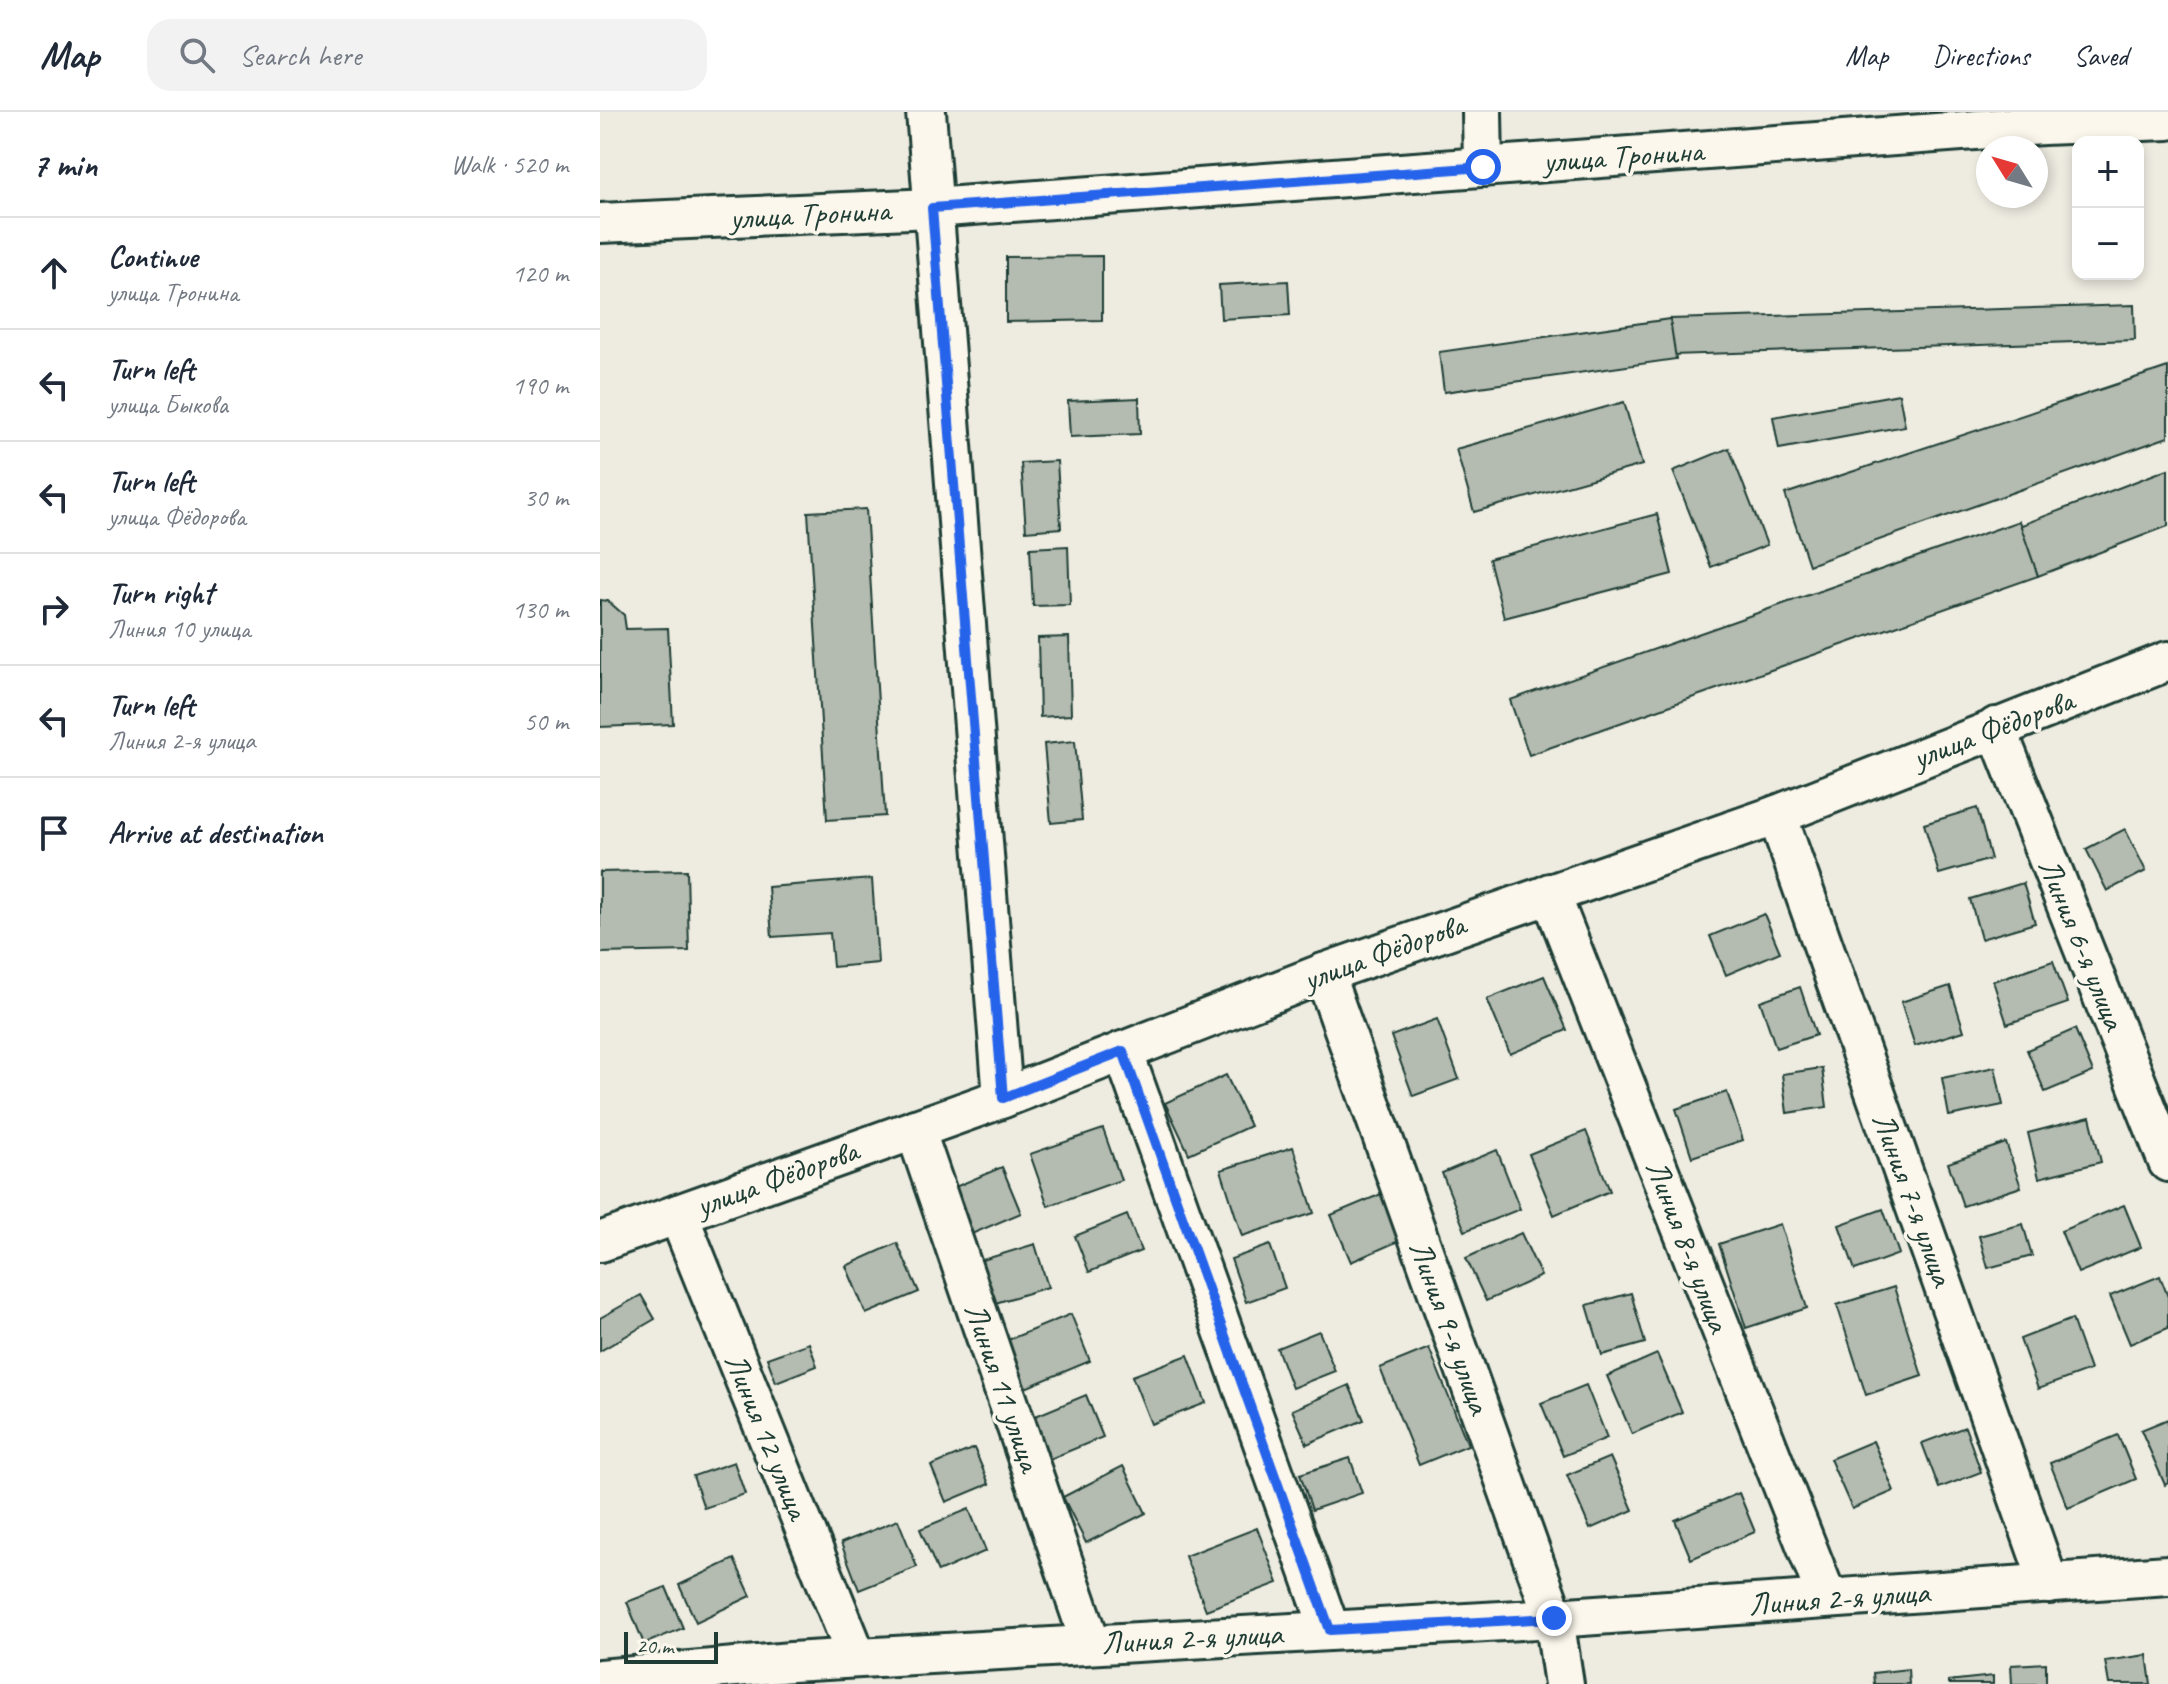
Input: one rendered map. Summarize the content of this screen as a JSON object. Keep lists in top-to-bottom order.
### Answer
{
  "streets": {
    "street": [
      "улица Тронина",
      "улица Фёдорова",
      "Линия 6-я улица",
      "Линия 7-я улица",
      "Линия 8-я улица",
      "Линия 9-я улица",
      "Линия 11 улица",
      "Линия 12 улица",
      "Линия 2-я улица"
    ]
  },
  "crossings": [
    ["улица Фёдорова", "Линия 6-я улица"],
    ["улица Фёдорова", "Линия 7-я улица"],
    ["улица Фёдорова", "Линия 8-я улица"],
    ["улица Фёдорова", "Линия 9-я улица"],
    ["улица Фёдорова", "Линия 11 улица"],
    ["улица Фёдорова", "Линия 12 улица"],
    ["Линия 7-я улица", "Линия 2-я улица"],
    ["Линия 8-я улица", "Линия 2-я улица"],
    ["Линия 9-я улица", "Линия 2-я улица"],
    ["Линия 11 улица", "Линия 2-я улица"],
    ["Линия 12 улица", "Линия 2-я улица"]
  ],
  "scale_bar": "20 m",
  "north": "top left",
  "page": {
    "header": "Map",
    "search": "Search here",
    "nav": ["Map", "Directions", "Saved"],
    "heading": ["7 min", "Walk · 520 m"],
    "map_buttons": ["+", "−"],
    "list": [
      ["Continue", "улица Тронина", "120 m"],
      ["Turn left", "улица Быкова", "190 m"],
      ["Turn left", "улица Фёдорова", "30 m"],
      ["Turn right", "Линия 10 улица", "130 m"],
      ["Turn left", "Линия 2-я улица", "50 m"],
      "Arrive at destination"
    ],
    "scale": "20 m"
  }
}
